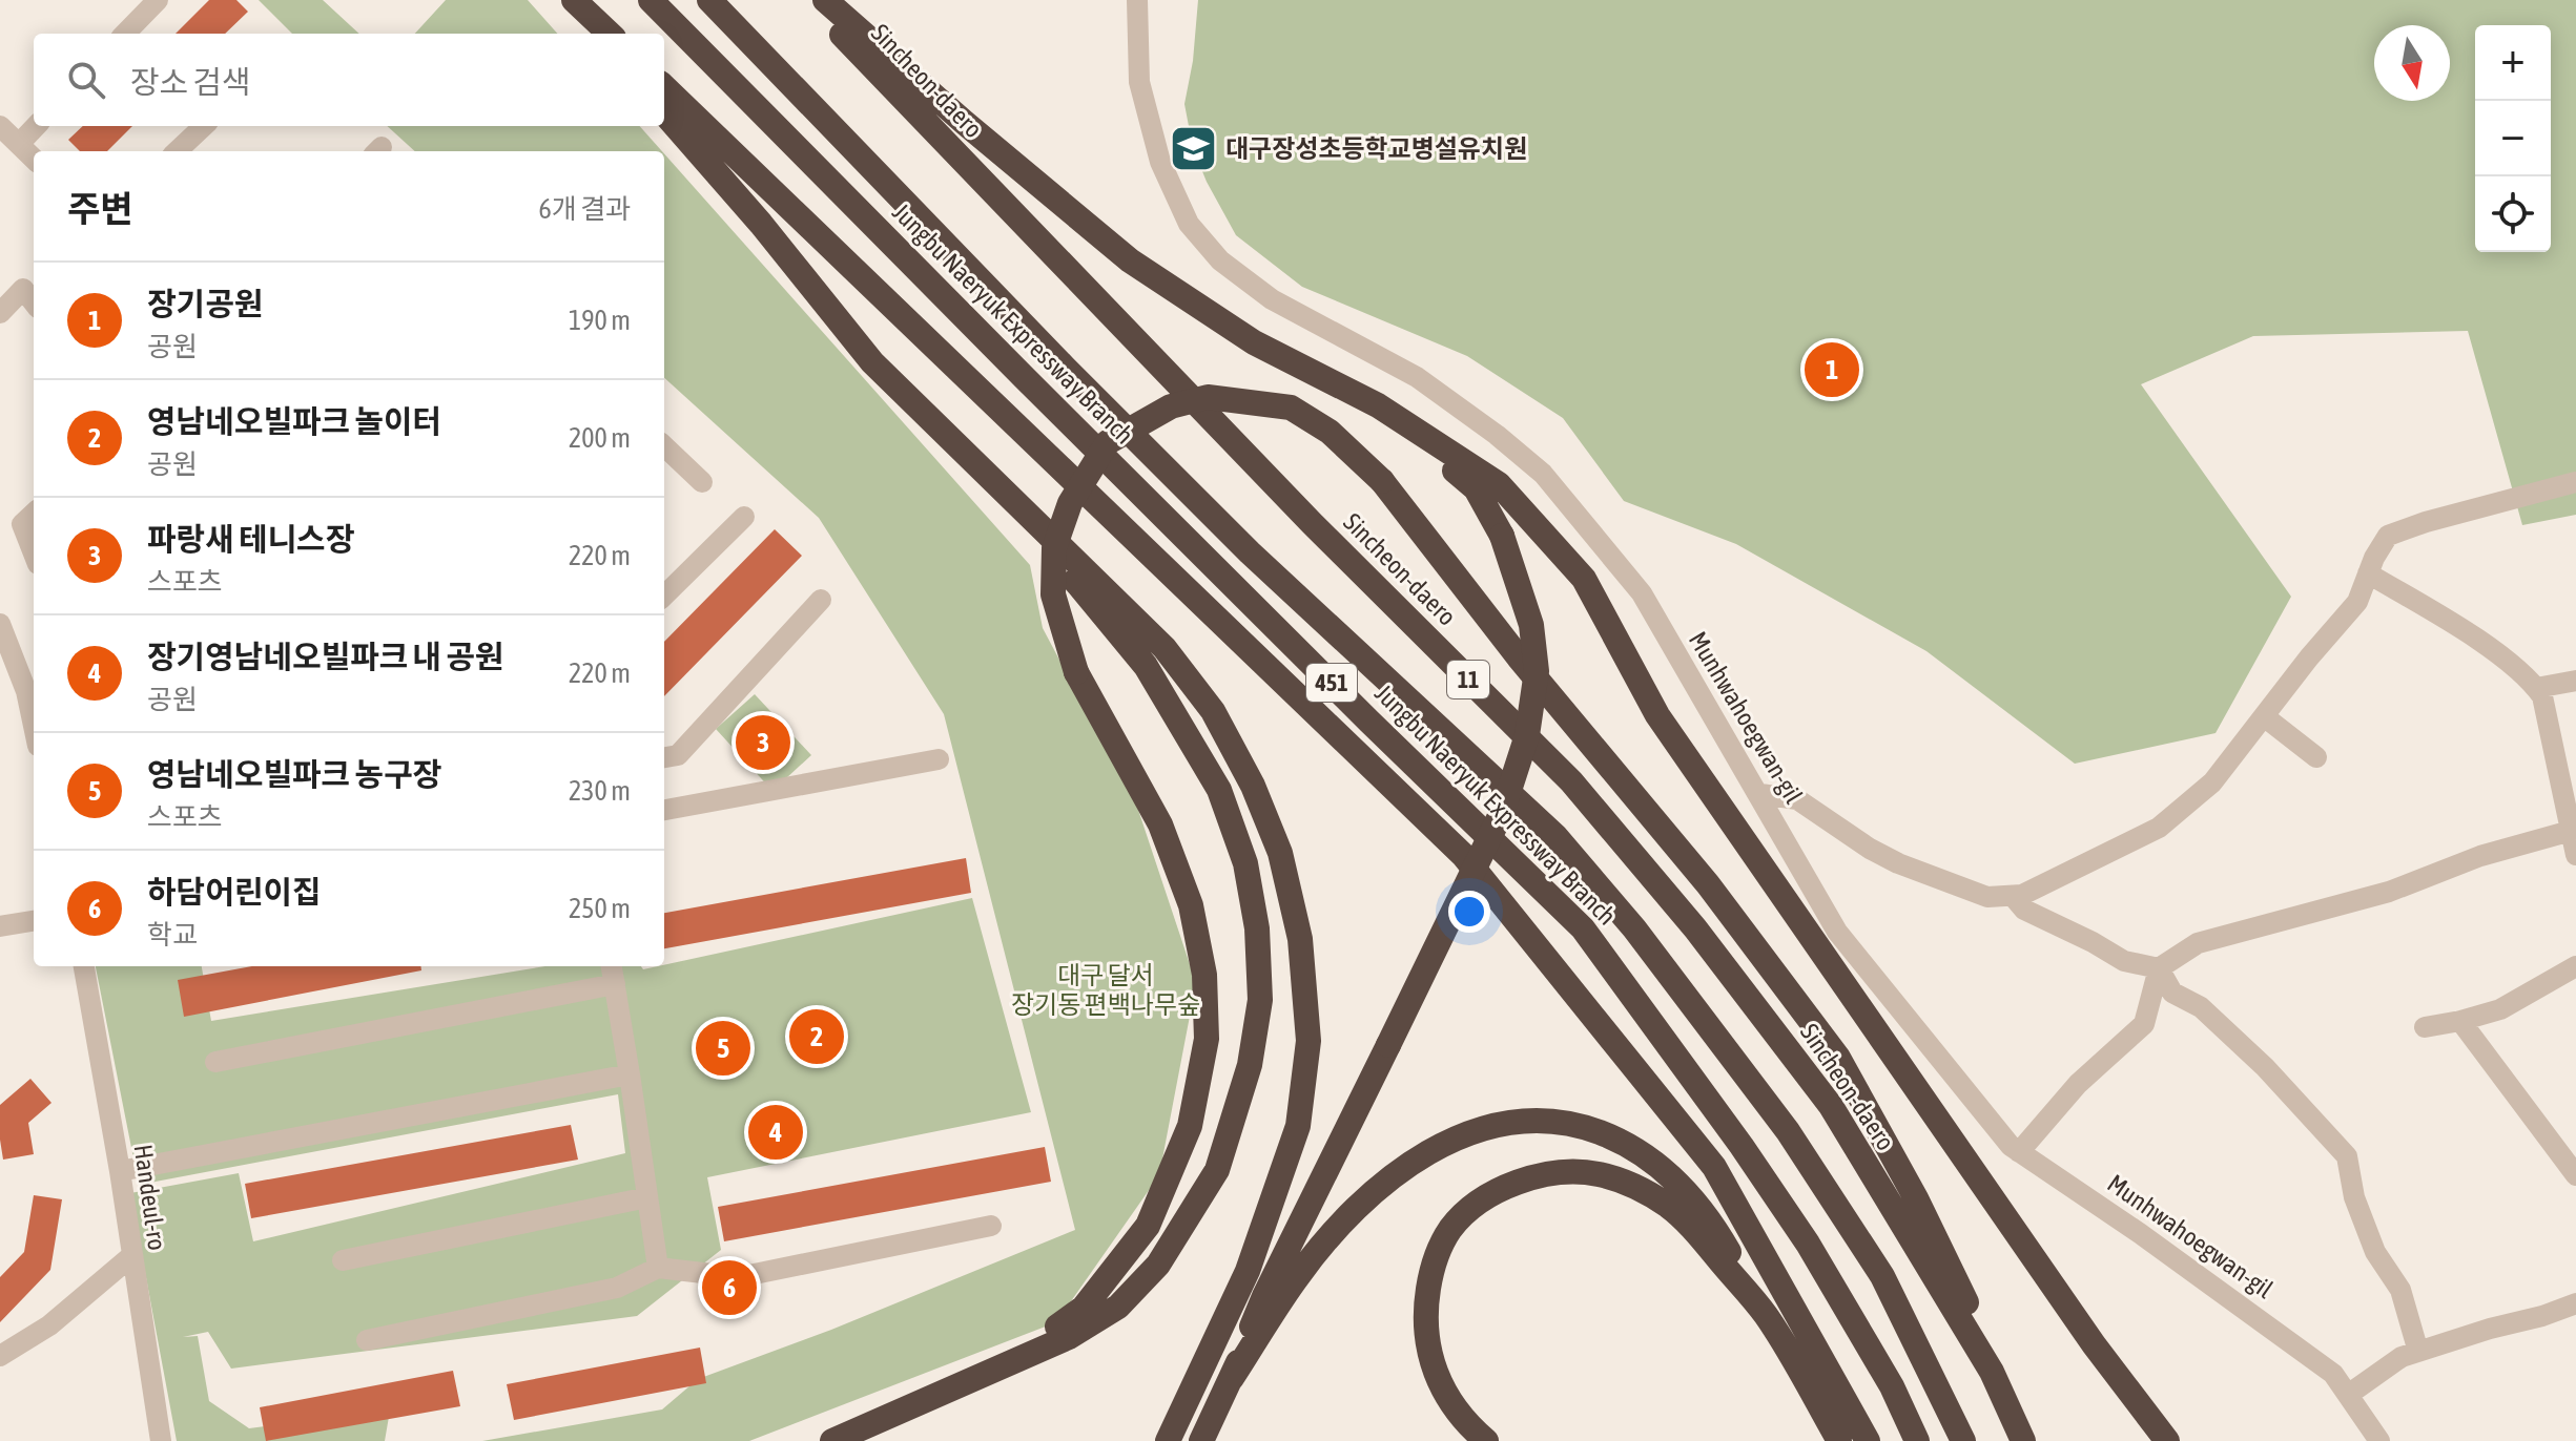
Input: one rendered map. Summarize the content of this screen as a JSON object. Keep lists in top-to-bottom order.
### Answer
{
  "streets": {
    "highway": [
      "Sincheon-daero",
      "Jungbu Naeryuk Expressway Branch",
      "11",
      "451"
    ],
    "street": ["Munhwahoegwan-gil", "Handeul-ro"]
  },
  "parks": ["대구 달서 장기동 편백나무숲"],
  "places": {
    "school or university": ["대구장성초등학교병설유치원"]
  },
  "north": "bottom",
  "page": {
    "map_buttons": ["+", "−"],
    "search": "장소 검색",
    "heading": ["주변", "6개 결과"],
    "list": [
      {
        "mark": "1",
        "name": "장기공원",
        "note": "공원",
        "value": "190 m"
      },
      {
        "mark": "2",
        "name": "영남네오빌파크 놀이터",
        "note": "공원",
        "value": "200 m"
      },
      {
        "mark": "3",
        "name": "파랑새 테니스장",
        "note": "스포츠",
        "value": "220 m"
      },
      {
        "mark": "4",
        "name": "장기영남네오빌파크 내 공원",
        "note": "공원",
        "value": "220 m"
      },
      {
        "mark": "5",
        "name": "영남네오빌파크 농구장",
        "note": "스포츠",
        "value": "230 m"
      },
      {
        "mark": "6",
        "name": "하담어린이집",
        "note": "학교",
        "value": "250 m"
      }
    ],
    "pins": [
      "1",
      "3",
      "2",
      "5",
      "4",
      "6"
    ]
  }
}
